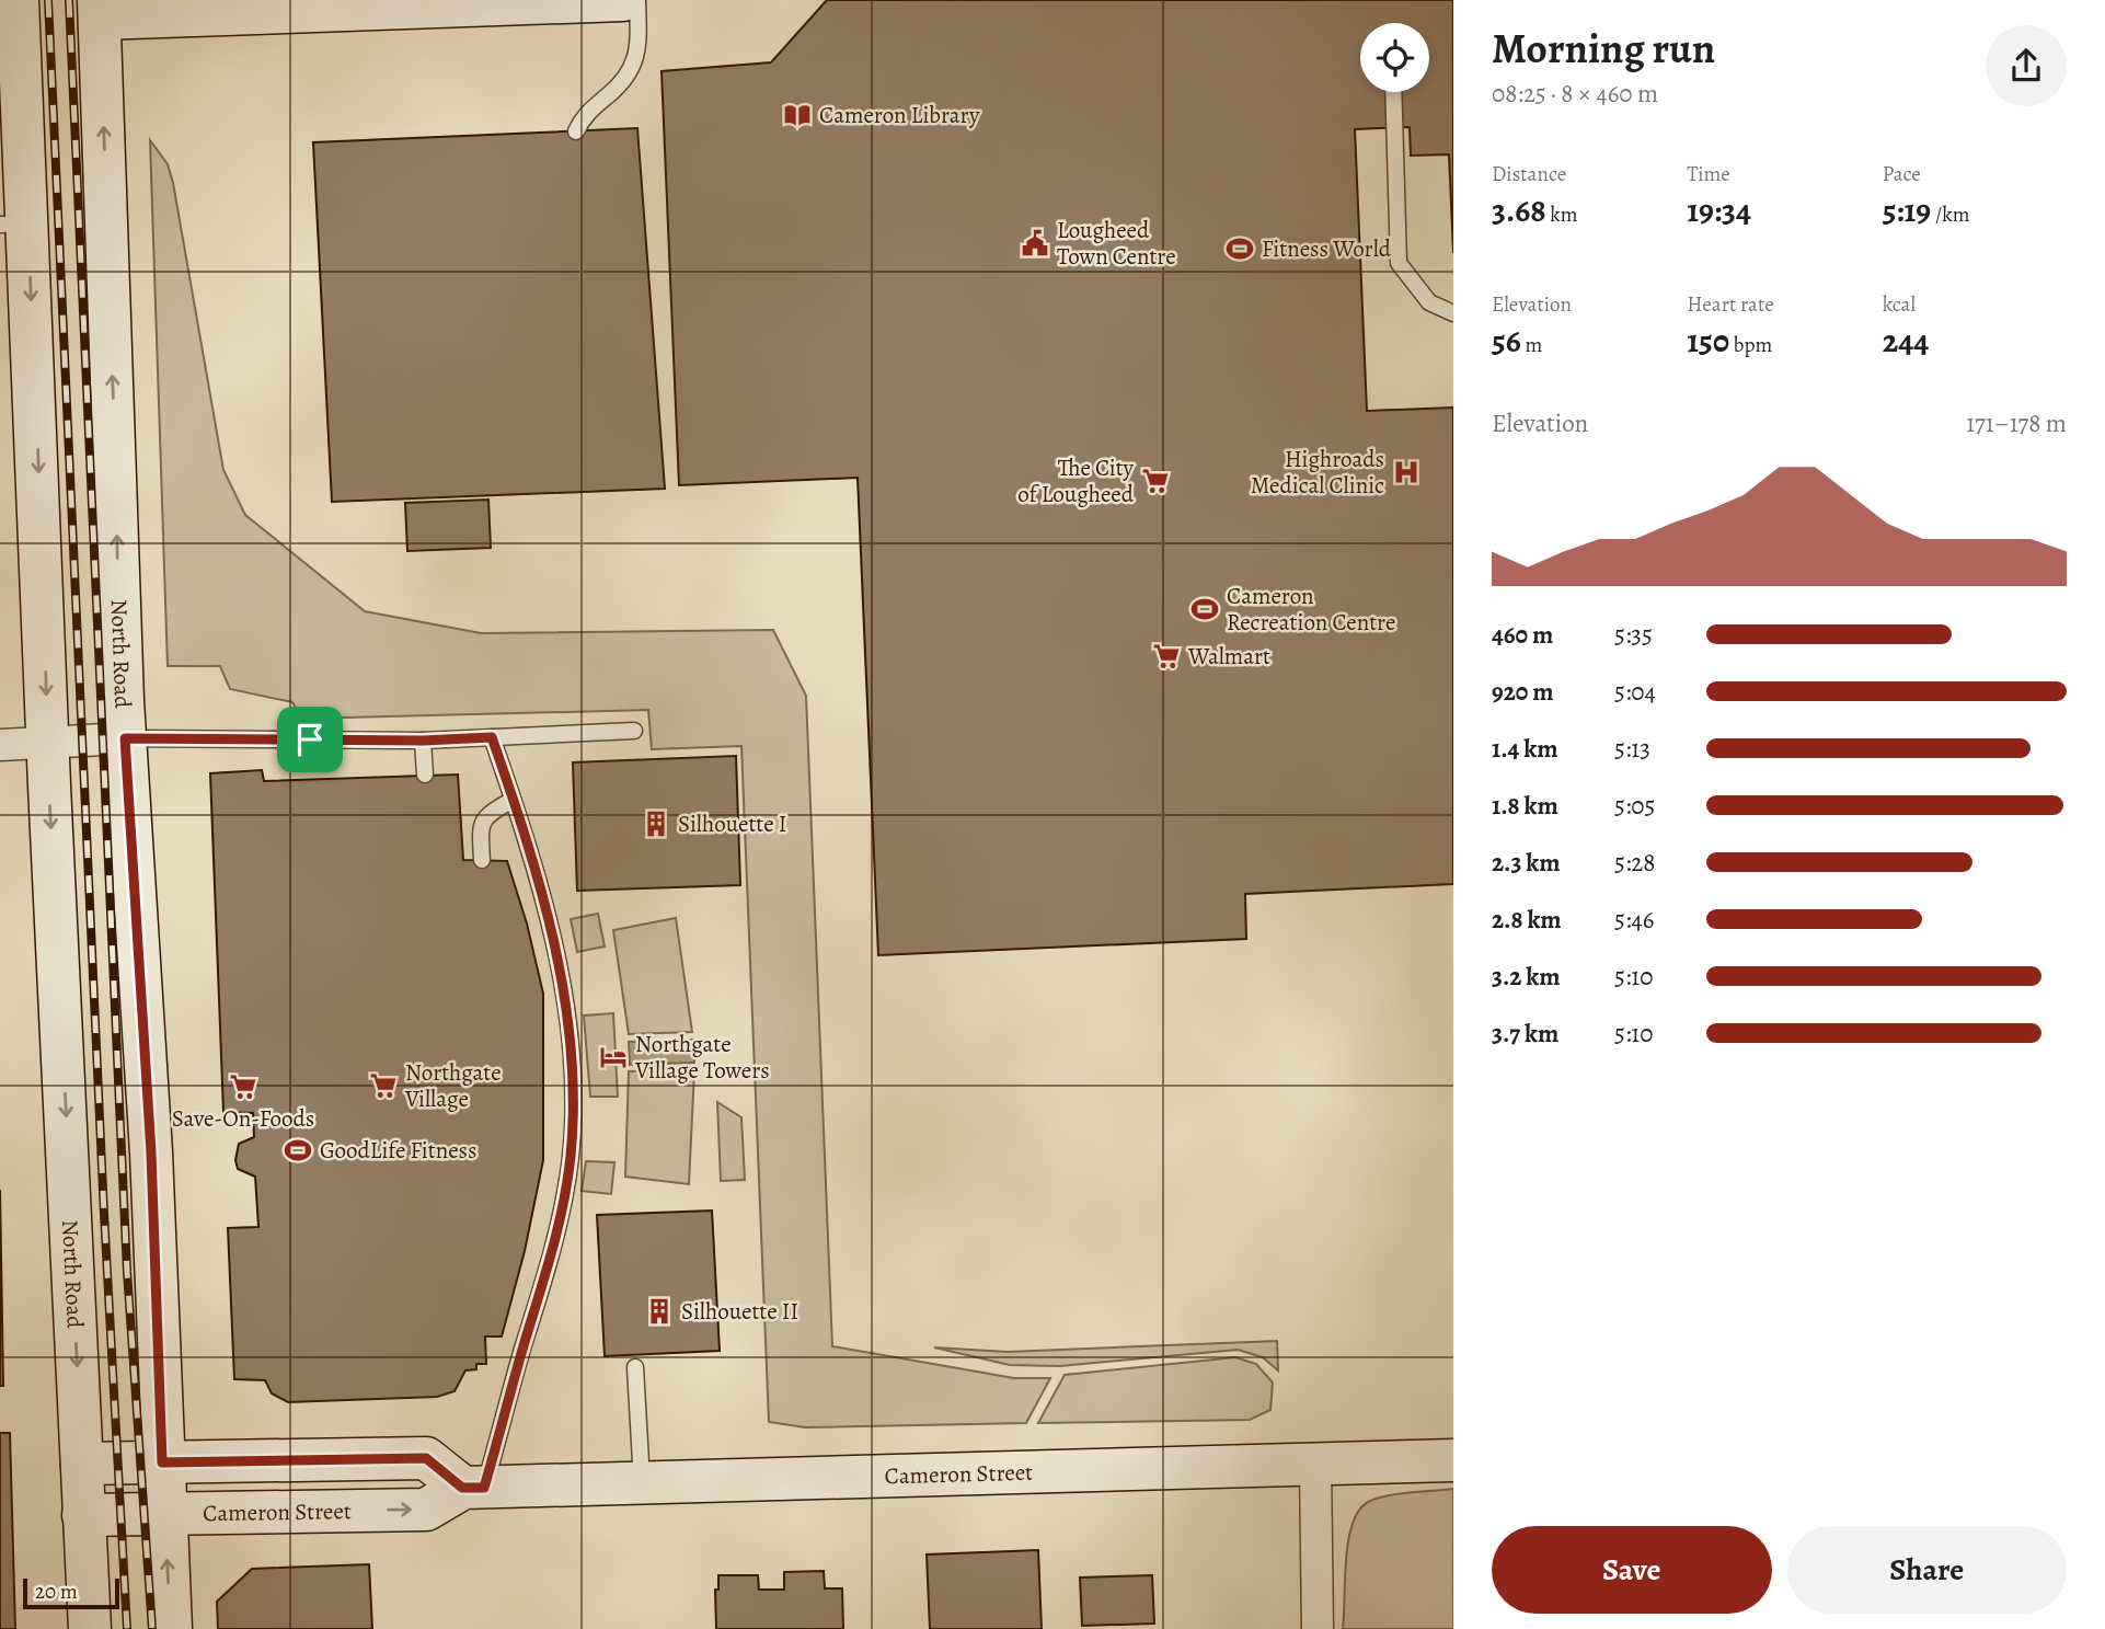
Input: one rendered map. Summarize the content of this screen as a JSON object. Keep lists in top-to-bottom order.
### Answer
{
  "streets": {
    "main road": ["North Road", "Cameron Street"]
  },
  "crossings": [
    ["North Road", "Cameron Street"]
  ],
  "places": {
    "library": ["Cameron Library"],
    "public building": ["Lougheed Town Centre"],
    "sports": ["Fitness World", "Cameron Recreation Centre", "GoodLife Fitness"],
    "hospital": ["Highroads Medical Clinic"],
    "supermarket": [
      "The City of Lougheed",
      "Walmart",
      "Northgate Village",
      "Save-On-Foods"
    ],
    "building": ["Silhouette I", "Silhouette II"],
    "hotel": ["Northgate Village Towers"]
  },
  "scale_bar": "20 m",
  "page": {
    "heading": ["Morning run", "08:25 · 8 × 460 m"],
    "stats": [
      ["Distance", "3.68 km"],
      ["Time", "19:34"],
      ["Pace", "5:19 /km"],
      ["Elevation", "56 m"],
      ["Heart rate", "150 bpm"],
      ["kcal", "244"]
    ],
    "chart": ["Elevation", "171–178 m"],
    "list": [
      {
        "name": "460 m",
        "note": "5:35"
      },
      {
        "name": "920 m",
        "note": "5:04"
      },
      {
        "name": "1.4 km",
        "note": "5:13"
      },
      {
        "name": "1.8 km",
        "note": "5:05"
      },
      {
        "name": "2.3 km",
        "note": "5:28"
      },
      {
        "name": "2.8 km",
        "note": "5:46"
      },
      {
        "name": "3.2 km",
        "note": "5:10"
      },
      {
        "name": "3.7 km",
        "note": "5:10"
      }
    ],
    "buttons": ["Save", "Share"],
    "scale": "20 m"
  }
}
